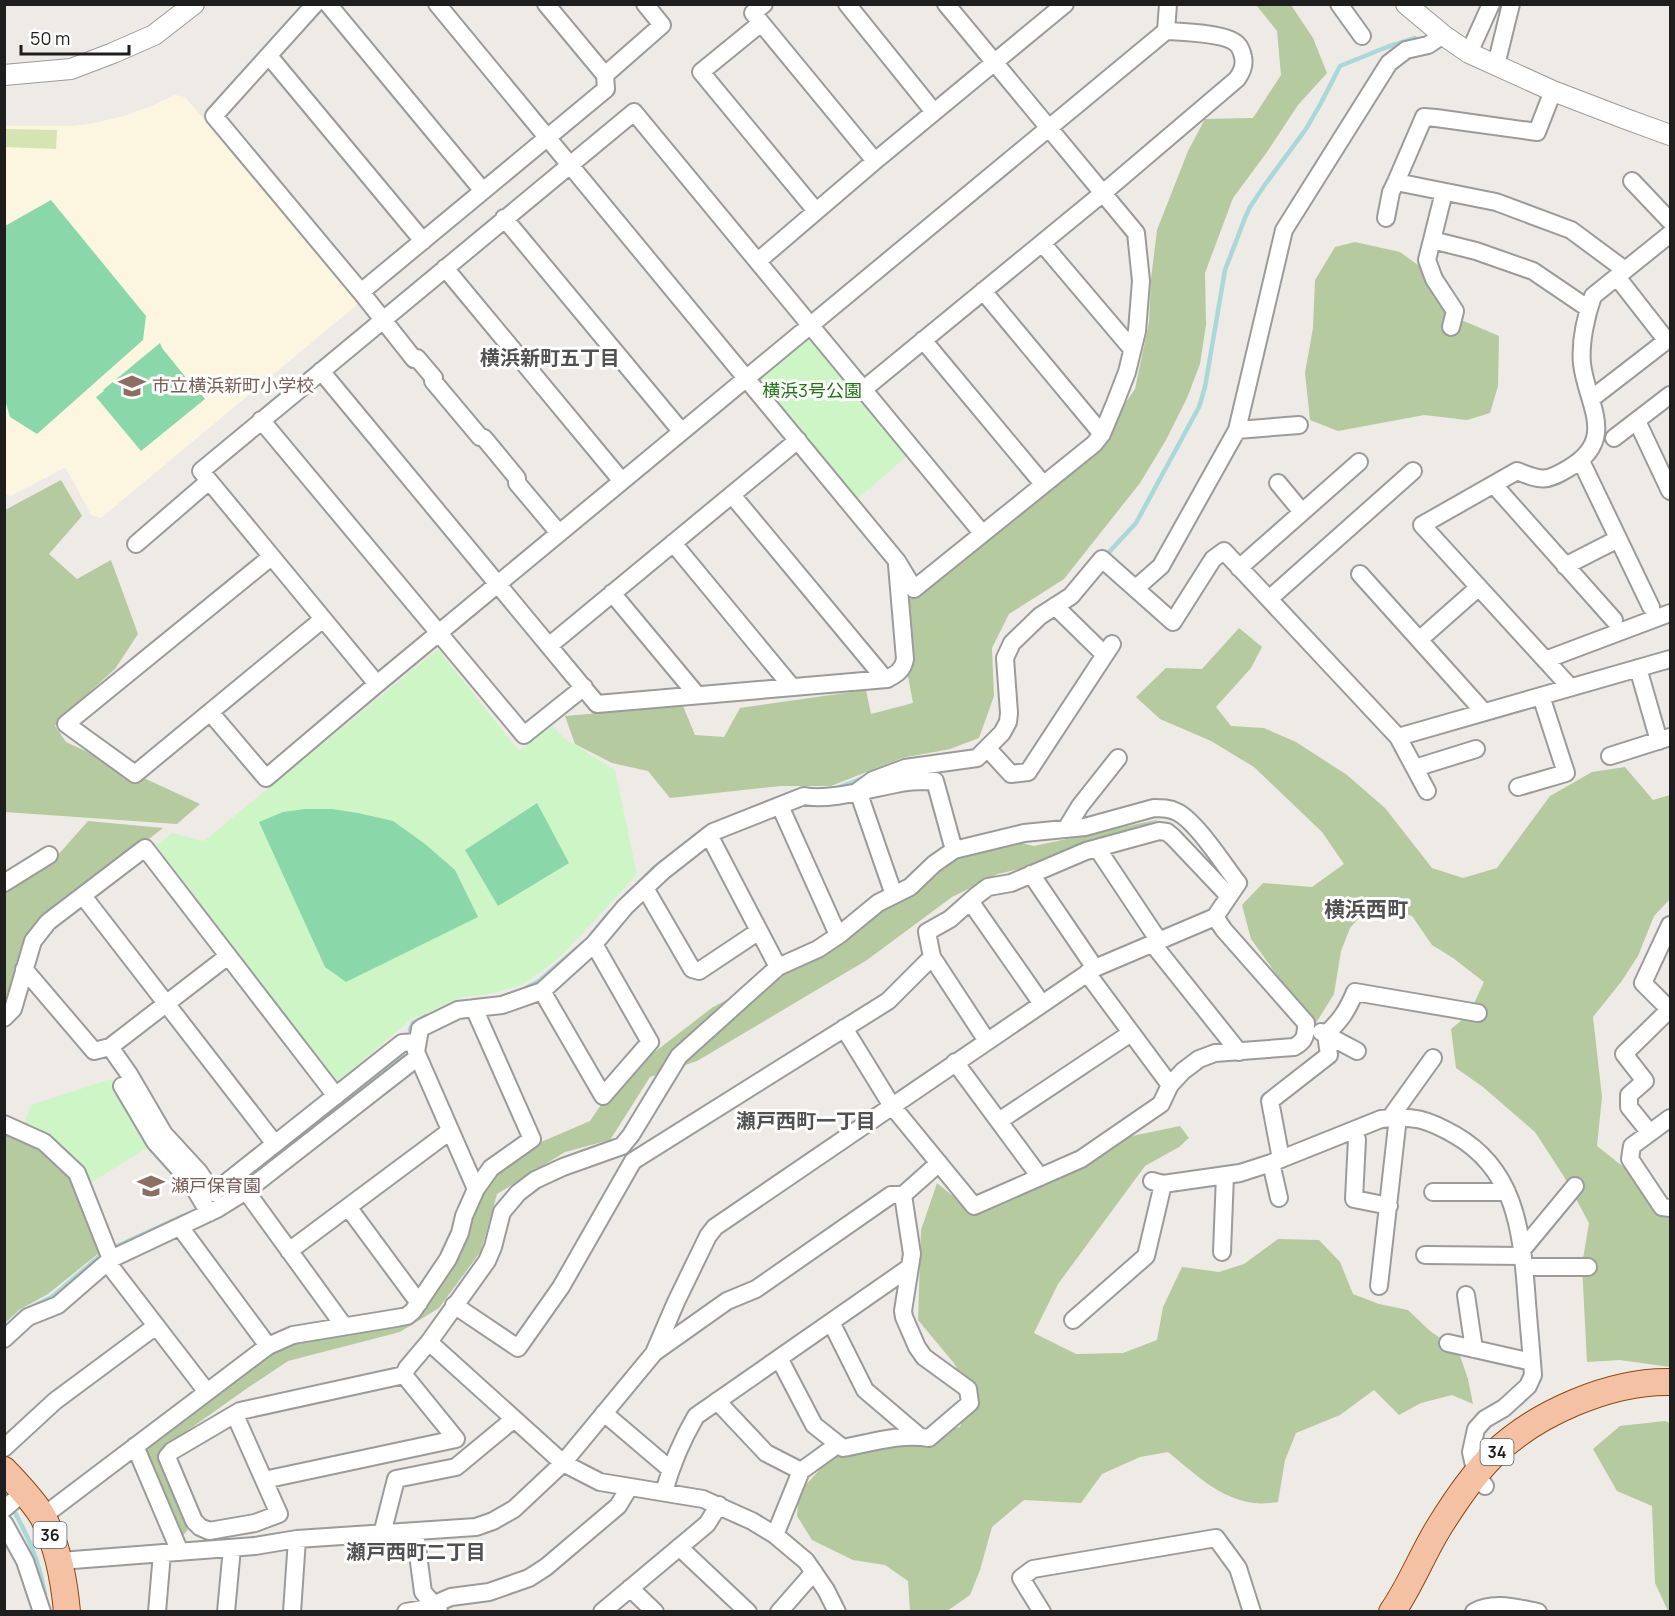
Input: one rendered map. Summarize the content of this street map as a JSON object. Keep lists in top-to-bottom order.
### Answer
{
  "streets": {
    "main road": ["34", "36"]
  },
  "districts": [
    "横浜新町五丁目",
    "横浜西町",
    "瀬戸西町一丁目",
    "瀬戸西町二丁目"
  ],
  "parks": ["横浜3号公園"],
  "places": {
    "school or university": ["市立横浜新町小学校", "瀬戸保育園"]
  },
  "scale_bar": "50 m"
}
